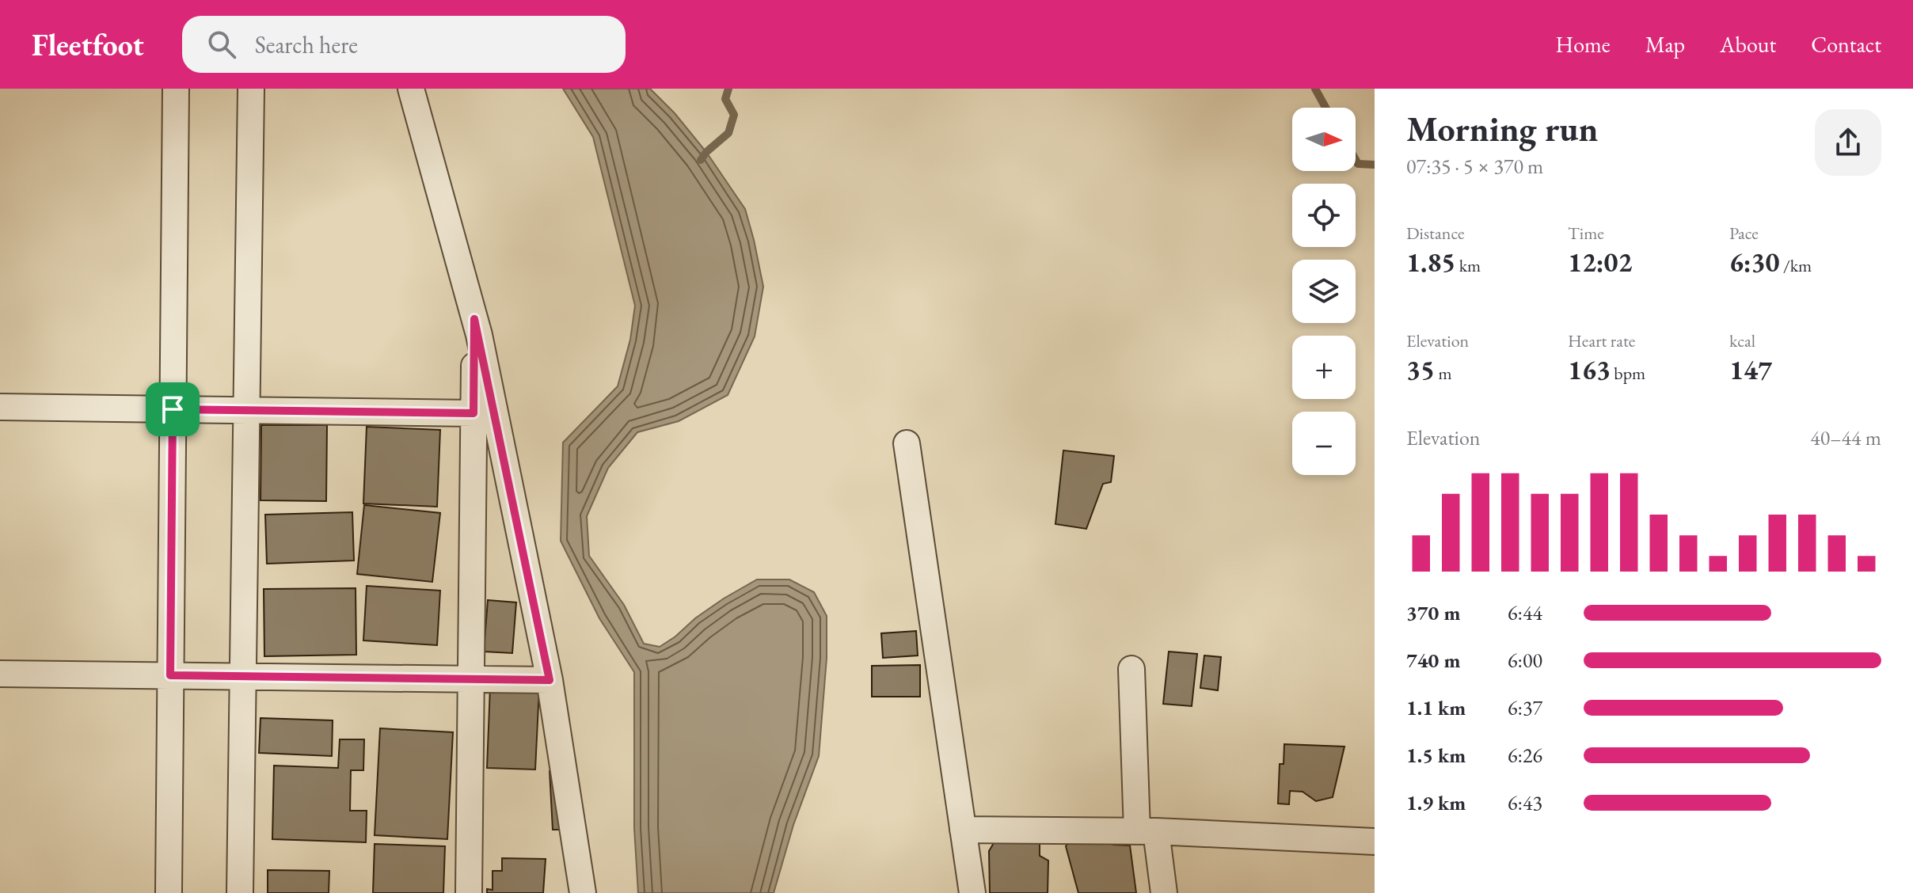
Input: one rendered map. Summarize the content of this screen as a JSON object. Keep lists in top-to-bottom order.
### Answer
{
  "north": "right",
  "page": {
    "header": "Fleetfoot",
    "search": "Search here",
    "nav": [
      "Home",
      "Map",
      "About",
      "Contact"
    ],
    "heading": ["Morning run", "07:35 · 5 × 370 m"],
    "map_buttons": ["+", "−"],
    "stats": [
      ["Distance", "1.85 km"],
      ["Time", "12:02"],
      ["Pace", "6:30 /km"],
      ["Elevation", "35 m"],
      ["Heart rate", "163 bpm"],
      ["kcal", "147"]
    ],
    "chart": ["Elevation", "40–44 m"],
    "list": [
      {
        "name": "370 m",
        "note": "6:44"
      },
      {
        "name": "740 m",
        "note": "6:00"
      },
      {
        "name": "1.1 km",
        "note": "6:37"
      },
      {
        "name": "1.5 km",
        "note": "6:26"
      },
      {
        "name": "1.9 km",
        "note": "6:43"
      }
    ]
  }
}
